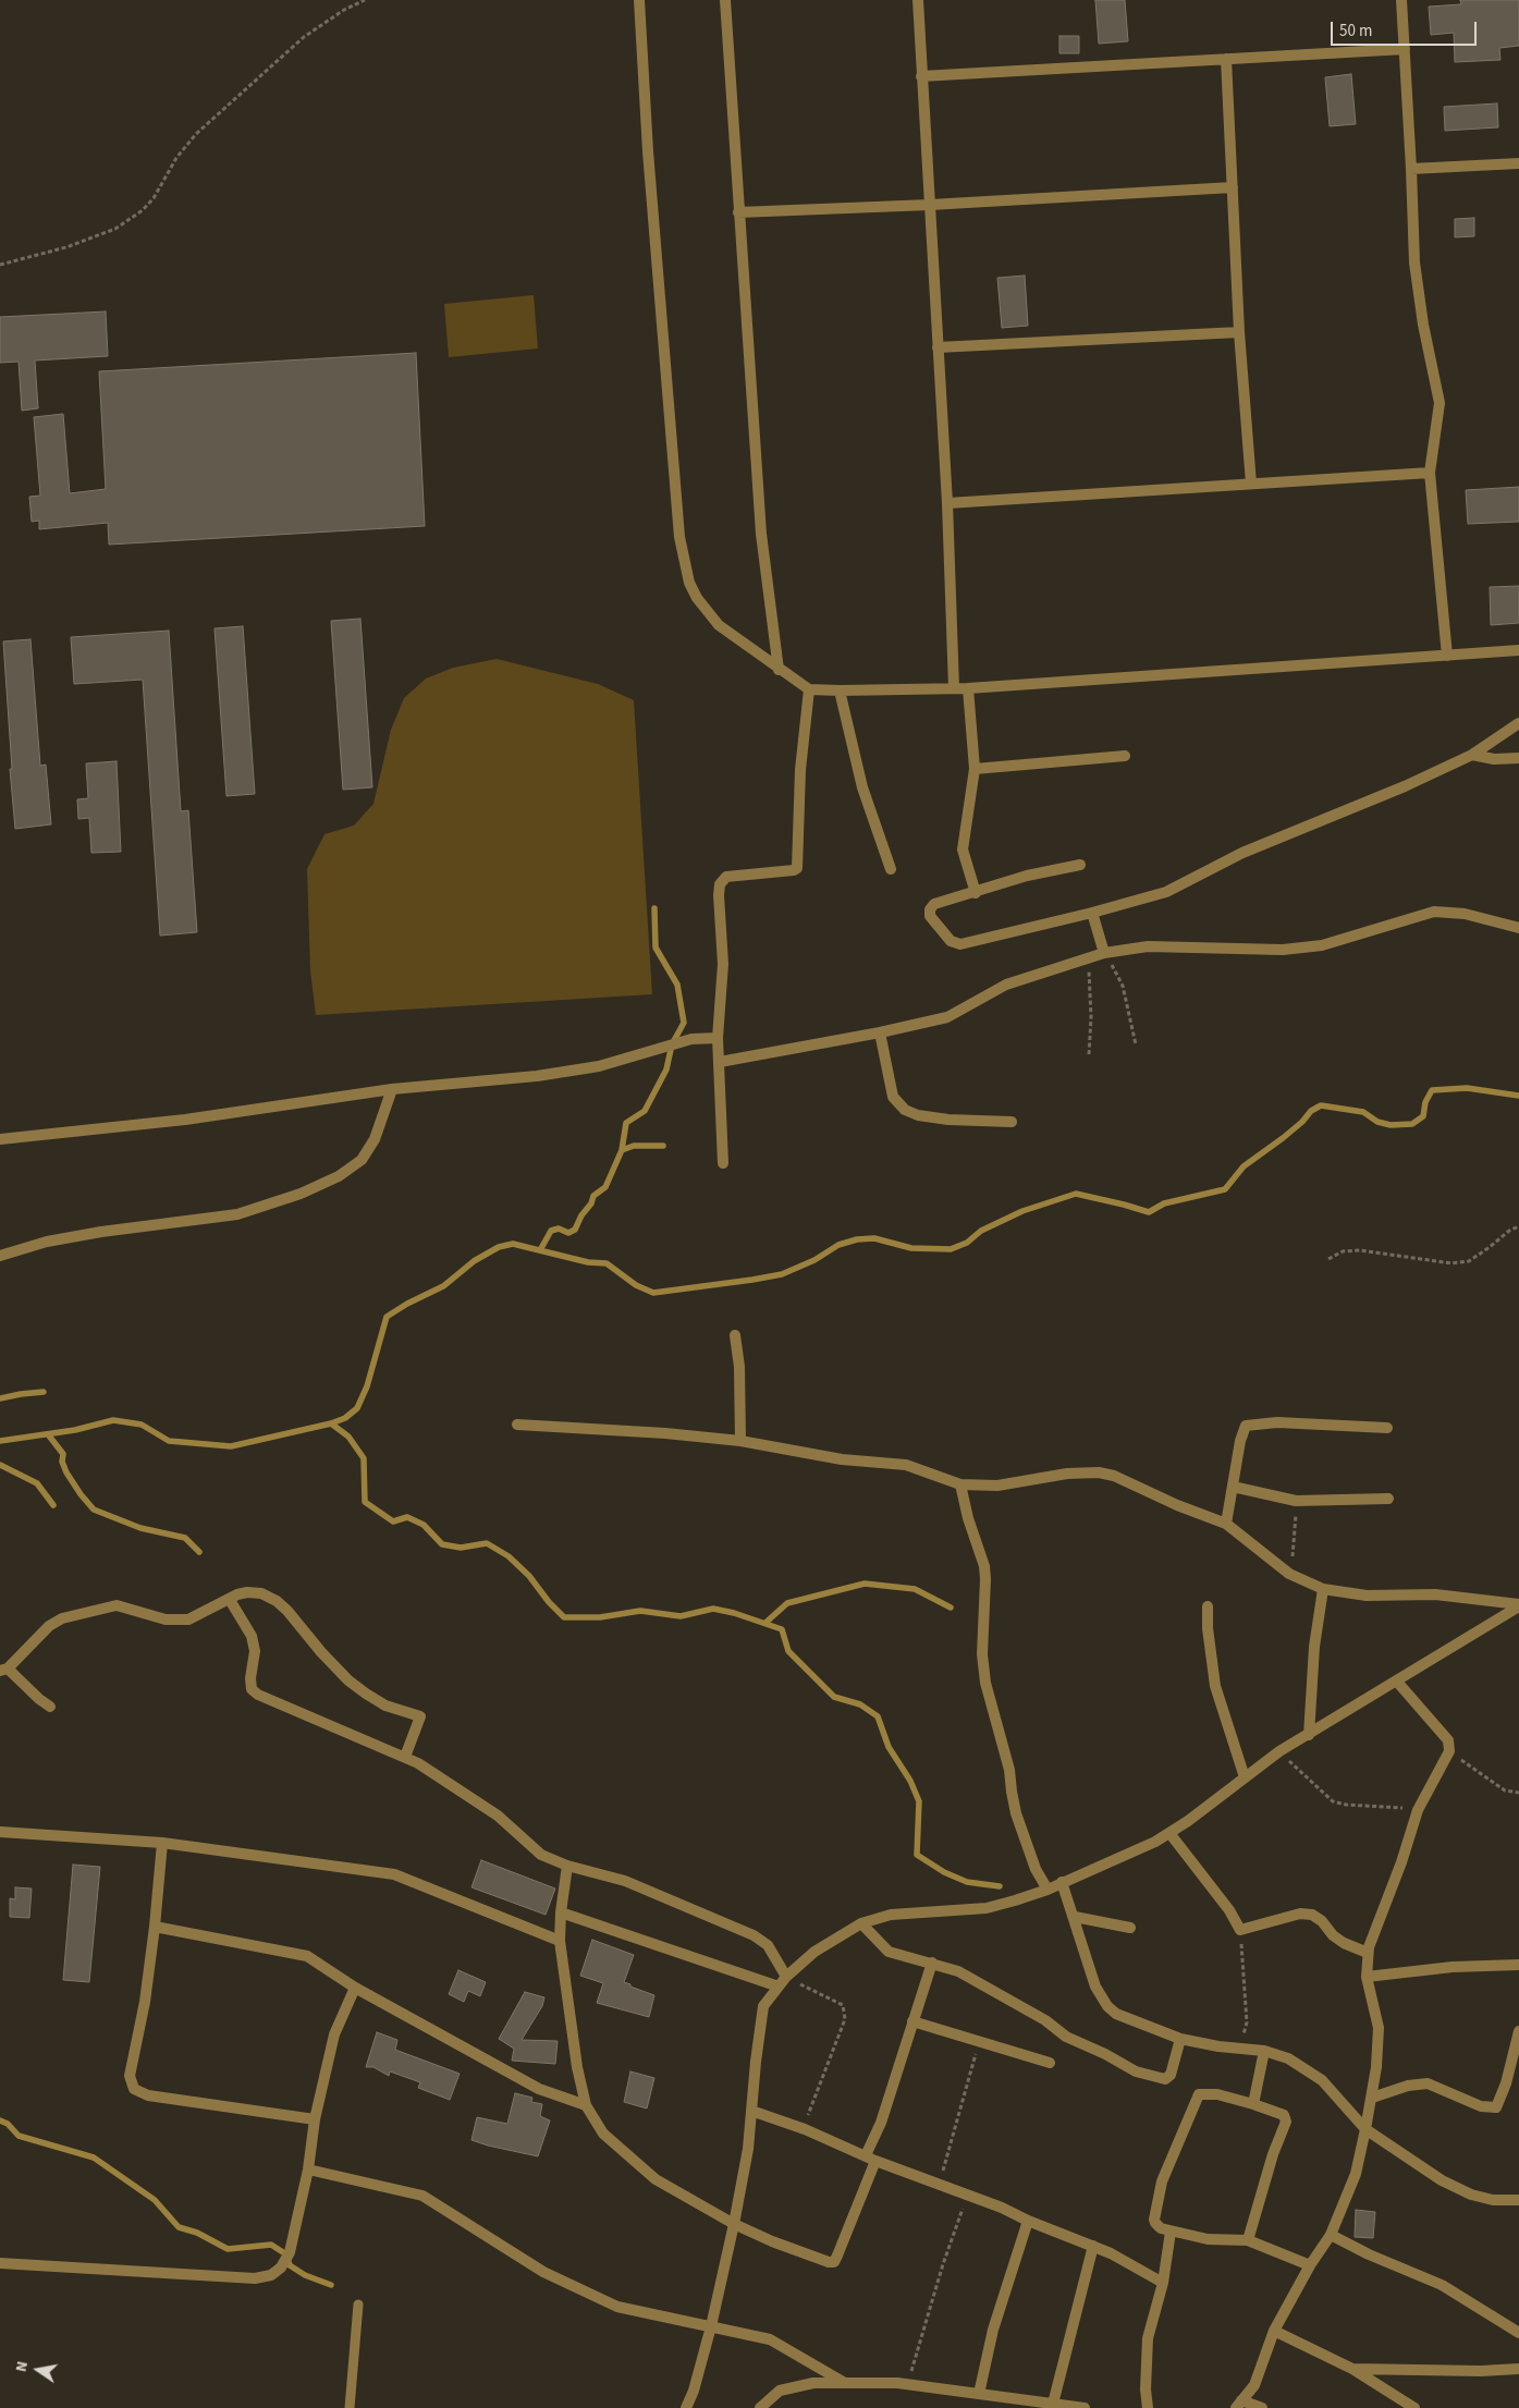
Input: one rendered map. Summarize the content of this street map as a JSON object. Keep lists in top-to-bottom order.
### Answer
{
  "scale_bar": "50 m",
  "north": "left"
}
